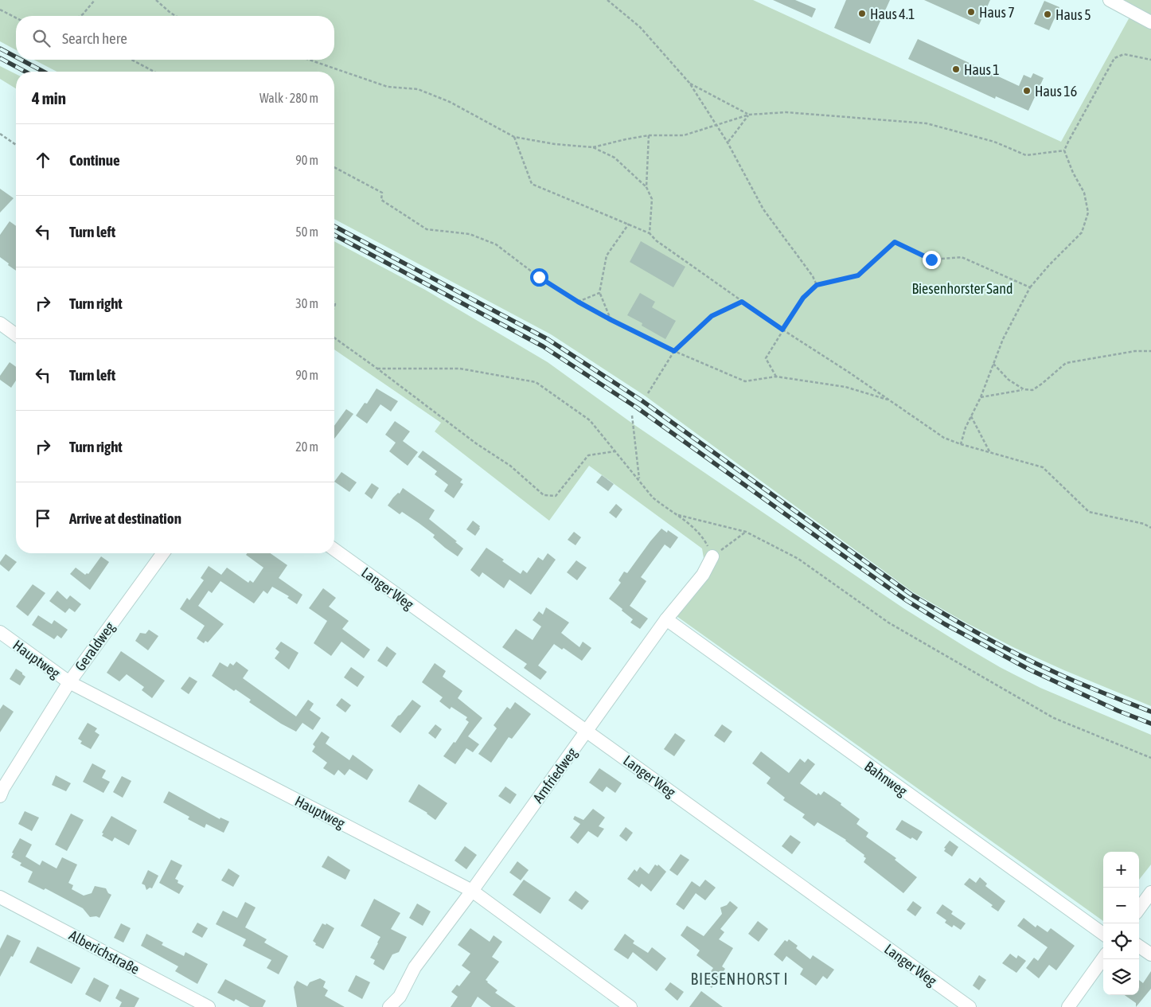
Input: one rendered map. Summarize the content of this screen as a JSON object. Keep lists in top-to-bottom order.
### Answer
{
  "streets": {
    "street": [
      "Langer Weg",
      "Geraldweg",
      "Hauptweg",
      "Arnfriedweg",
      "Bahnweg",
      "Alberichstraße"
    ]
  },
  "crossings": [
    ["Langer Weg", "Arnfriedweg"],
    ["Geraldweg", "Hauptweg"],
    ["Hauptweg", "Arnfriedweg"],
    ["Arnfriedweg", "Bahnweg"]
  ],
  "districts": ["BIESENHORST I"],
  "parks": ["Biesenhorster Sand"],
  "places": [
    "Haus 7",
    "Haus 4.1",
    "Haus 5",
    "Haus 1",
    "Haus 16"
  ],
  "page": {
    "search": "Search here",
    "heading": ["4 min", "Walk · 280 m"],
    "list": [
      ["Continue", "90 m"],
      ["Turn left", "50 m"],
      ["Turn right", "30 m"],
      ["Turn left", "90 m"],
      ["Turn right", "20 m"],
      "Arrive at destination"
    ],
    "map_buttons": ["+", "−"]
  }
}
